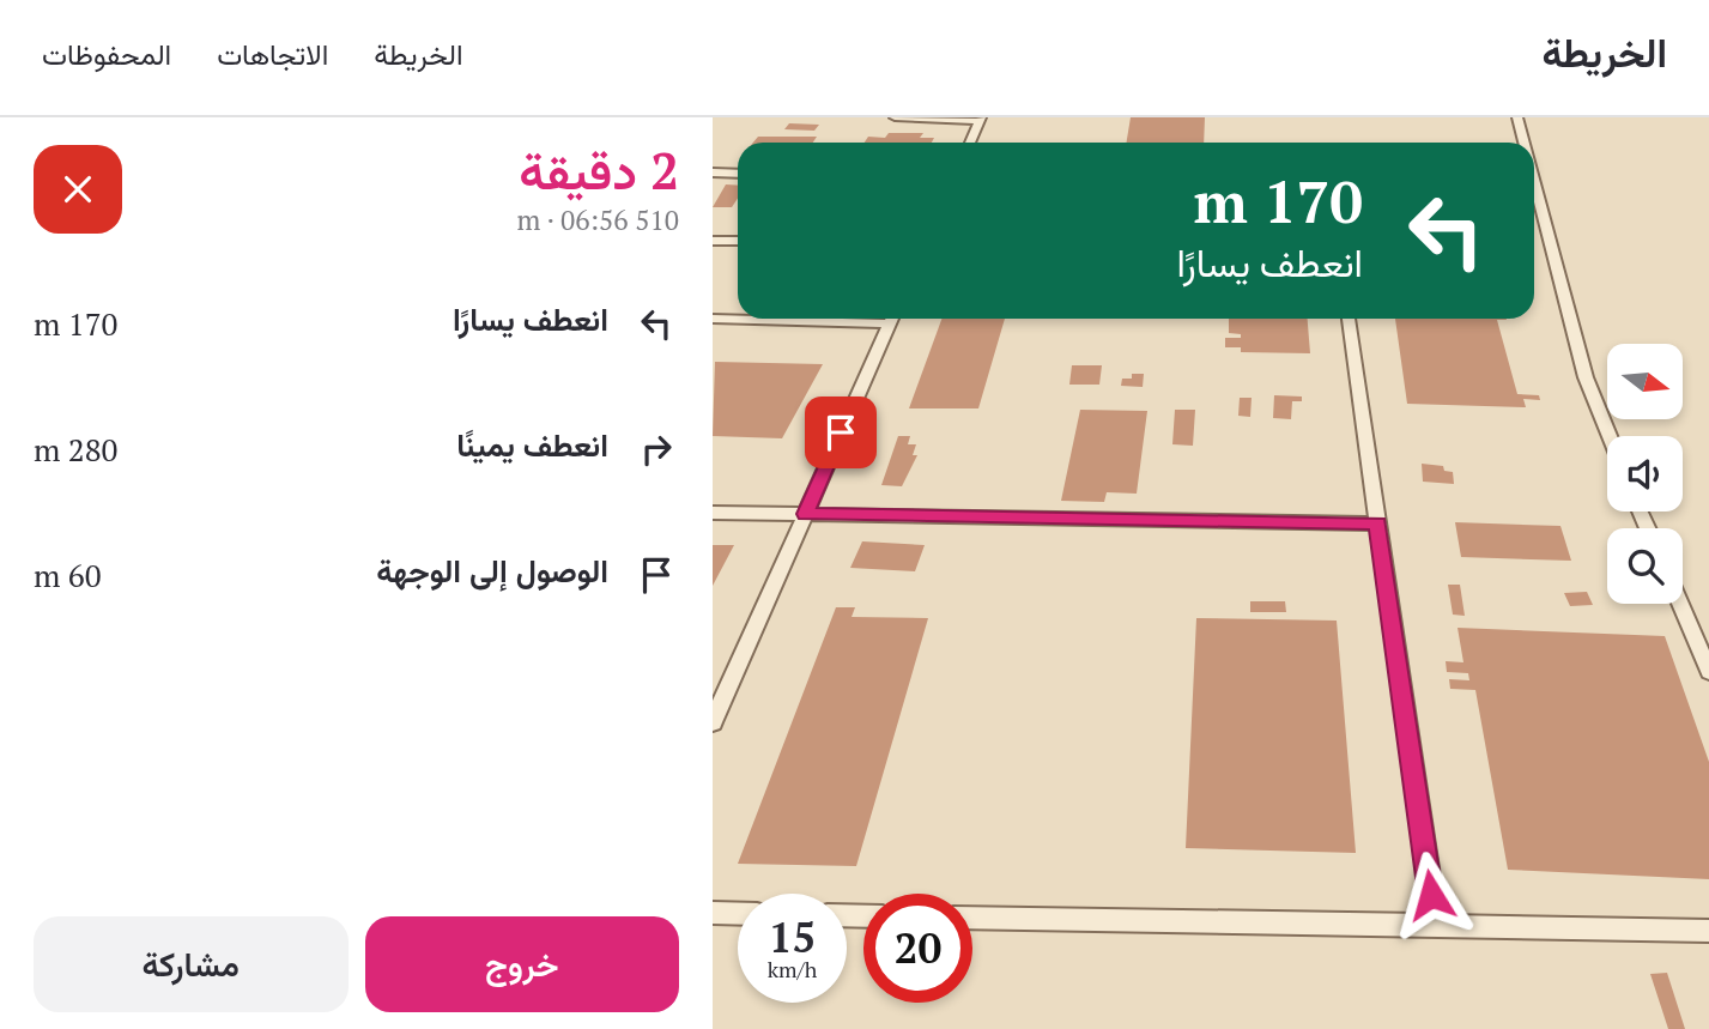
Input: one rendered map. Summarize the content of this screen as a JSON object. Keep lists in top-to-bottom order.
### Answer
{
  "north": "right",
  "page": {
    "header": "الخريطة",
    "nav": ["الخريطة", "الاتجاهات", "المحفوظات"],
    "heading": ["2 دقيقة", "510 m · 06:56"],
    "turn": ["170 m", "انعطف يسارًا"],
    "list": [
      {
        "name": "انعطف يسارًا",
        "value": "170 m"
      },
      {
        "name": "انعطف يمينًا",
        "value": "280 m"
      },
      {
        "name": "الوصول إلى الوجهة",
        "value": "60 m"
      }
    ],
    "speed": "15 km/h",
    "limit": "20",
    "buttons": ["خروج", "مشاركة"]
  }
}
